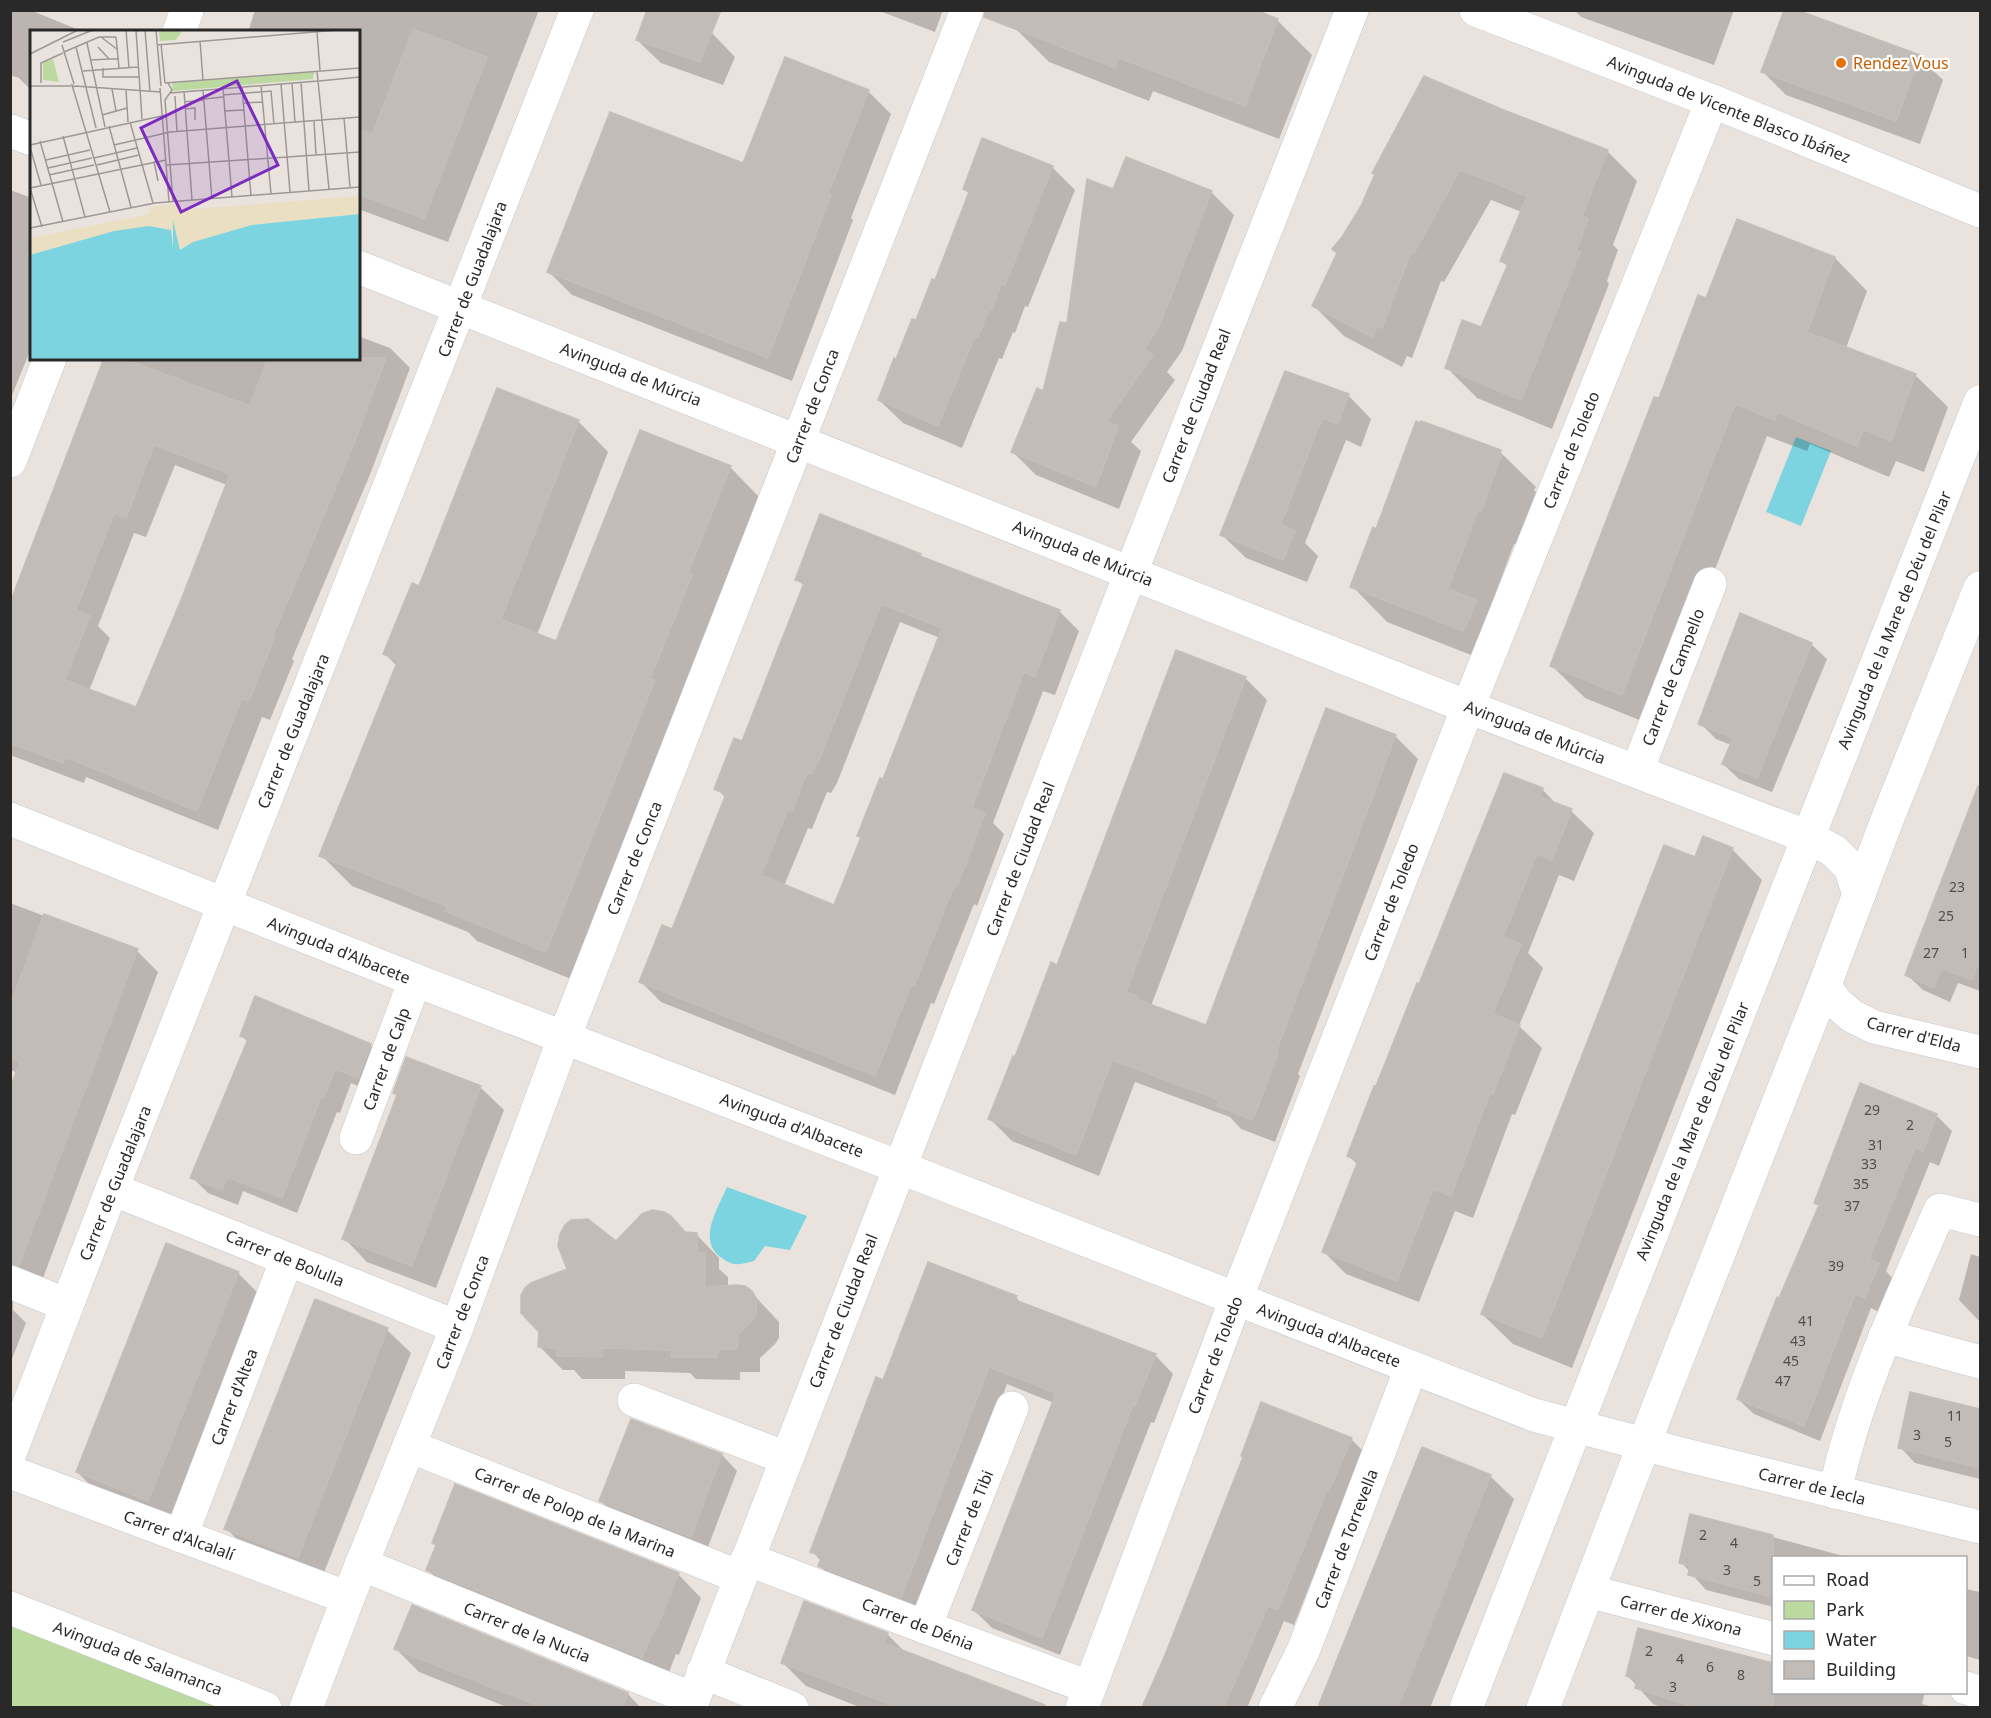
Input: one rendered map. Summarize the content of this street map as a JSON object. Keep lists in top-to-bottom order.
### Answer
{
  "streets": {
    "street": [
      "Avinguda de Vicente Blasco Ibáñez",
      "Carrer de Guadalajara",
      "Avinguda de Múrcia",
      "Carrer de Conca",
      "Carrer de Ciudad Real",
      "Carrer de Toledo",
      "Avinguda de la Mare de Déu del Pilar",
      "Carrer de Campello",
      "Avinguda d'Albacete",
      "Carrer d'Elda",
      "Carrer de Calp",
      "Carrer de Bolulla",
      "Carrer d'Altea",
      "Carrer de Iecla",
      "Carrer de Polop de la Marina",
      "Carrer de Tibi",
      "Carrer d'Alcalalí",
      "Carrer de Torrevella",
      "Carrer de Xixona",
      "Carrer de Dénia",
      "Carrer de la Nucia",
      "Avinguda de Salamanca"
    ]
  },
  "crossings": [
    ["Avinguda de Vicente Blasco Ibáñez", "Carrer de Toledo"],
    ["Carrer de Guadalajara", "Avinguda de Múrcia"],
    ["Carrer de Guadalajara", "Avinguda d'Albacete"],
    ["Carrer de Guadalajara", "Carrer de Bolulla"],
    ["Avinguda de Múrcia", "Carrer de Conca"],
    ["Avinguda de Múrcia", "Carrer de Ciudad Real"],
    ["Avinguda de Múrcia", "Carrer de Toledo"],
    ["Avinguda de Múrcia", "Avinguda de la Mare de Déu del Pilar"],
    ["Avinguda de Múrcia", "Carrer de Campello"],
    ["Carrer de Conca", "Avinguda d'Albacete"],
    ["Carrer de Conca", "Carrer de Bolulla"],
    ["Carrer de Conca", "Carrer de Polop de la Marina"],
    ["Carrer de Conca", "Carrer d'Alcalalí"],
    ["Carrer de Conca", "Carrer de la Nucia"],
    ["Carrer de Ciudad Real", "Avinguda d'Albacete"],
    ["Carrer de Ciudad Real", "Carrer de Polop de la Marina"],
    ["Carrer de Ciudad Real", "Carrer de Dénia"],
    ["Carrer de Ciudad Real", "Carrer de la Nucia"],
    ["Carrer de Toledo", "Avinguda d'Albacete"],
    ["Carrer de Toledo", "Carrer de Dénia"],
    ["Avinguda de la Mare de Déu del Pilar", "Avinguda d'Albacete"],
    ["Avinguda d'Albacete", "Carrer de Calp"],
    ["Avinguda d'Albacete", "Carrer de Torrevella"],
    ["Carrer de Bolulla", "Carrer d'Altea"],
    ["Carrer d'Altea", "Carrer d'Alcalalí"],
    ["Carrer de Polop de la Marina", "Carrer de Dénia"],
    ["Carrer de Tibi", "Carrer de Dénia"]
  ],
  "places": ["Rendez Vous"],
  "house_numbers": [
    "23",
    "25",
    "27",
    "1",
    "29",
    "2",
    "31",
    "33",
    "35",
    "37",
    "39",
    "41",
    "43",
    "45",
    "47",
    "11",
    "3",
    "5",
    "2",
    "4",
    "3",
    "5",
    "2",
    "4",
    "6",
    "8",
    "3"
  ],
  "legend": [
    "Road",
    "Park",
    "Water",
    "Building"
  ]
}
